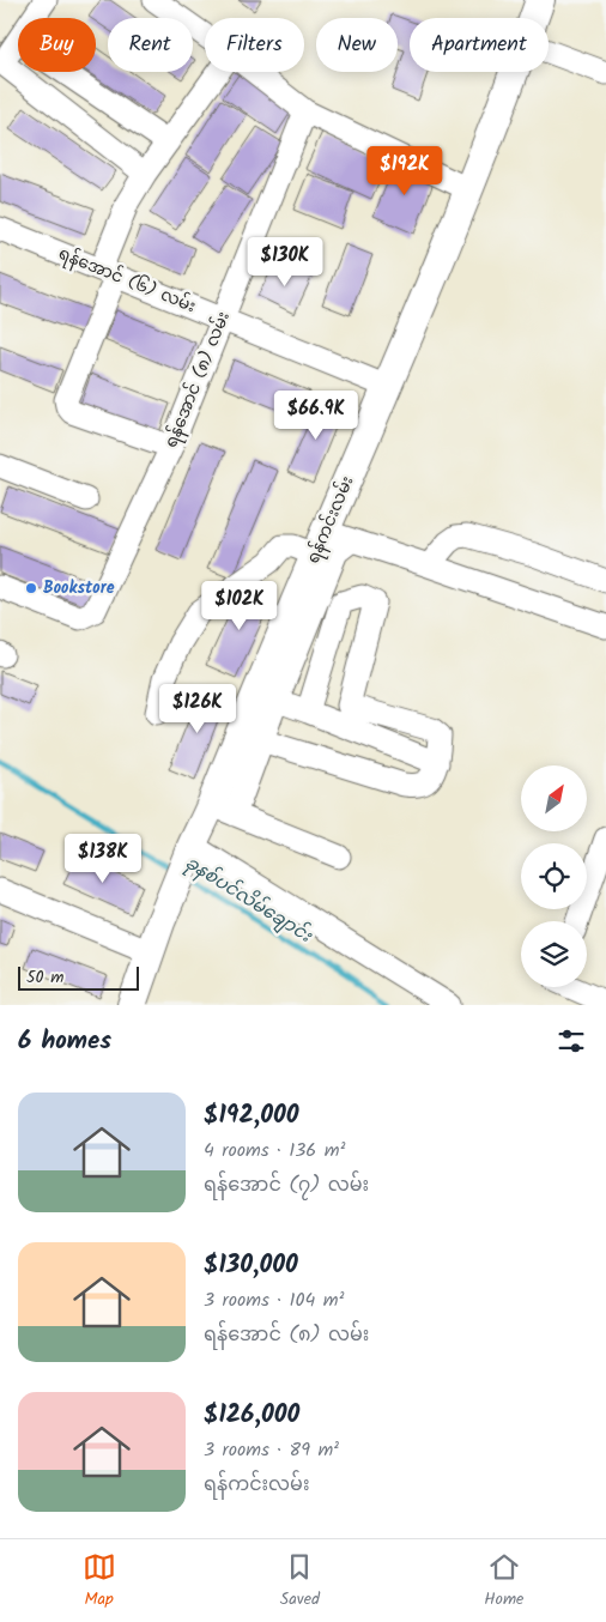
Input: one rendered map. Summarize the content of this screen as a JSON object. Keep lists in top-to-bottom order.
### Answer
{
  "streets": {
    "main road": ["ရန်ကင်းလမ်း"],
    "street": ["ရန်အောင် (၆) လမ်း", "ရန်အောင် (၈) လမ်း"]
  },
  "crossings": [
    ["ရန်အောင် (၆) လမ်း", "ရန်အောင် (၈) လမ်း"],
    ["ရန်အောင် (၆) လမ်း", "ရန်ကင်းလမ်း"]
  ],
  "water": ["ခုနစ်ပင်လိမ်ချောင်း"],
  "places": ["Bookstore"],
  "scale_bar": "50 m",
  "north": "top right",
  "page": {
    "chip": [
      "Buy",
      "Rent",
      "Filters",
      "New",
      "Apartment"
    ],
    "price": [
      "$192K",
      "$130K",
      "$66.9K",
      "$102K",
      "$126K",
      "$138K"
    ],
    "scale": "50 m",
    "heading": "6 homes",
    "list": [
      {
        "name": "$192,000",
        "note": "4 rooms · 136 m² · ရန်အောင် (၇) လမ်း"
      },
      {
        "name": "$130,000",
        "note": "3 rooms · 104 m² · ရန်အောင် (၈) လမ်း"
      },
      {
        "name": "$126,000",
        "note": "3 rooms · 89 m² · ရန်ကင်းလမ်း"
      }
    ],
    "tabs": ["Map", "Saved", "Home"]
  }
}
